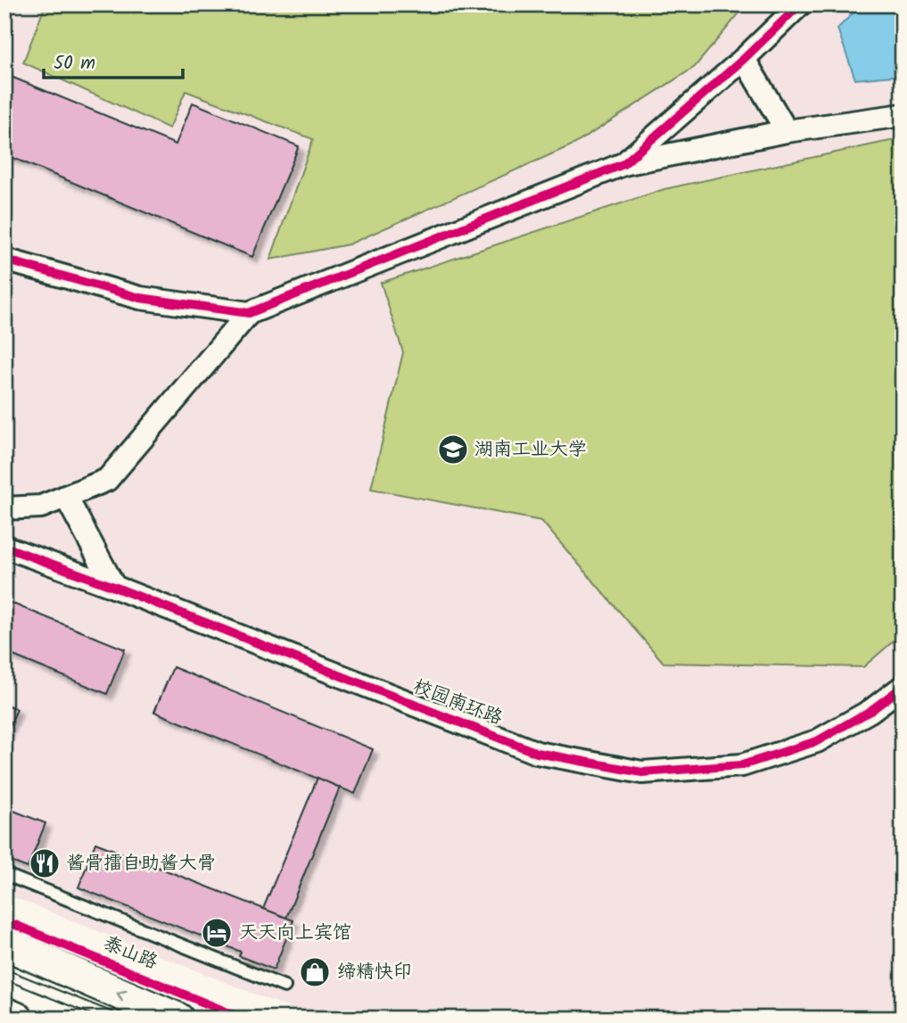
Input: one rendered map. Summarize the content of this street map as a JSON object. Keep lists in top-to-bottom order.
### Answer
{
  "streets": {
    "street": ["校园南环路"],
    "cycle path": ["泰山路"]
  },
  "places": {
    "school or university": ["湖南工业大学"],
    "restaurant": ["酱骨擂自助酱大骨"],
    "hotel": ["天天向上宾馆"],
    "shop": ["缔精快印"]
  },
  "scale_bar": "50 m"
}
